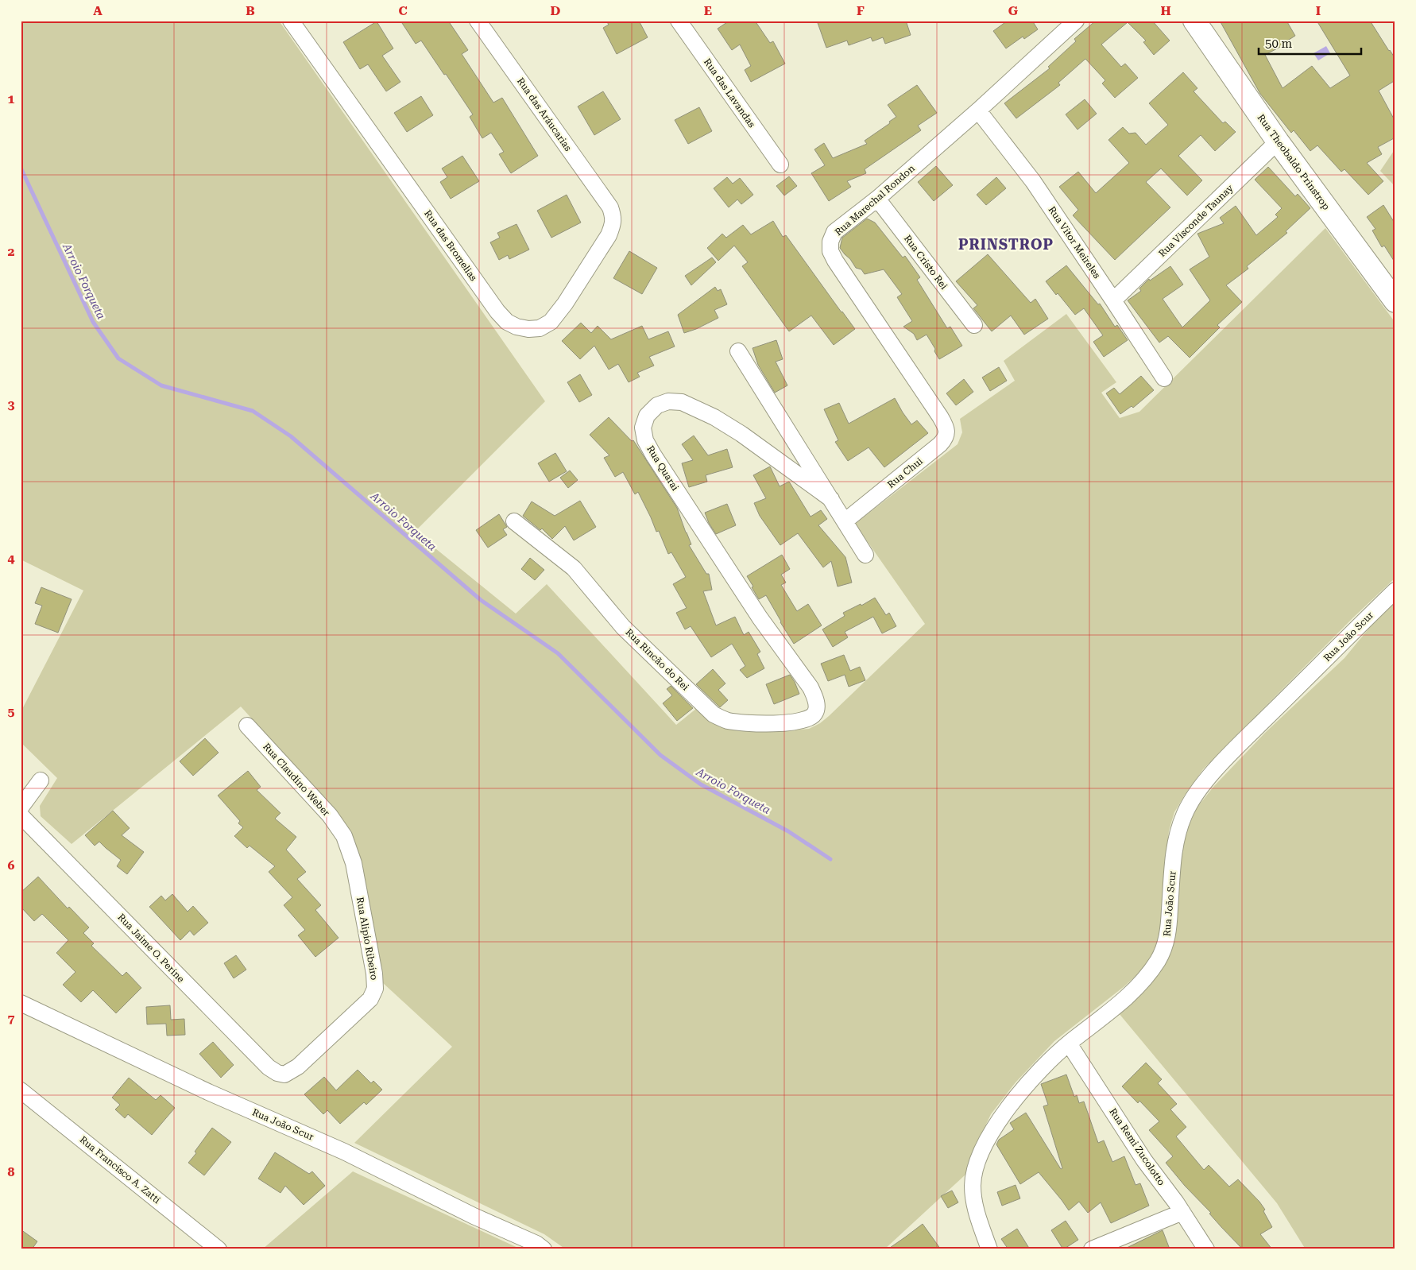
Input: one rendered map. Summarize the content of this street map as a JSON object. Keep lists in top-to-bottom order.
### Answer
{
  "streets": {
    "street": [
      "Rua das Lavandas",
      "Rua das Aráucarias",
      "Rua Theobaldo Prinstrop",
      "Rua Marechal Rondon",
      "Rua Visconde Taunay",
      "Rua Vitor Meireles",
      "Rua das Bromelias",
      "Rua Cristo Rei",
      "Rua Quarai",
      "Rua Chui",
      "Rua João Scur",
      "Rua Rincão do Rei",
      "Rua Claudino Weber",
      "Rua Alipio Ribeiro",
      "Rua Jaime O. Perine",
      "Rua Remi Zucolotto",
      "Rua Francisco A. Zatti"
    ]
  },
  "crossings": [
    ["Rua das Aráucarias", "Rua das Bromelias"],
    ["Rua Theobaldo Prinstrop", "Rua Visconde Taunay"],
    ["Rua Marechal Rondon", "Rua Vitor Meireles"],
    ["Rua Marechal Rondon", "Rua Cristo Rei"],
    ["Rua Marechal Rondon", "Rua Chui"],
    ["Rua Visconde Taunay", "Rua Vitor Meireles"],
    ["Rua Quarai", "Rua Rincão do Rei"],
    ["Rua João Scur", "Rua Remi Zucolotto"],
    ["Rua Claudino Weber", "Rua Alipio Ribeiro"],
    ["Rua Alipio Ribeiro", "Rua Jaime O. Perine"]
  ],
  "districts": ["PRINSTROP"],
  "water": ["Arroio Forqueta"],
  "scale_bar": "50 m",
  "grid": {
    "columns": [
      "A",
      "B",
      "C",
      "D",
      "E",
      "F",
      "G",
      "H",
      "I"
    ],
    "rows": [
      "1",
      "2",
      "3",
      "4",
      "5",
      "6",
      "7",
      "8"
    ]
  }
}
